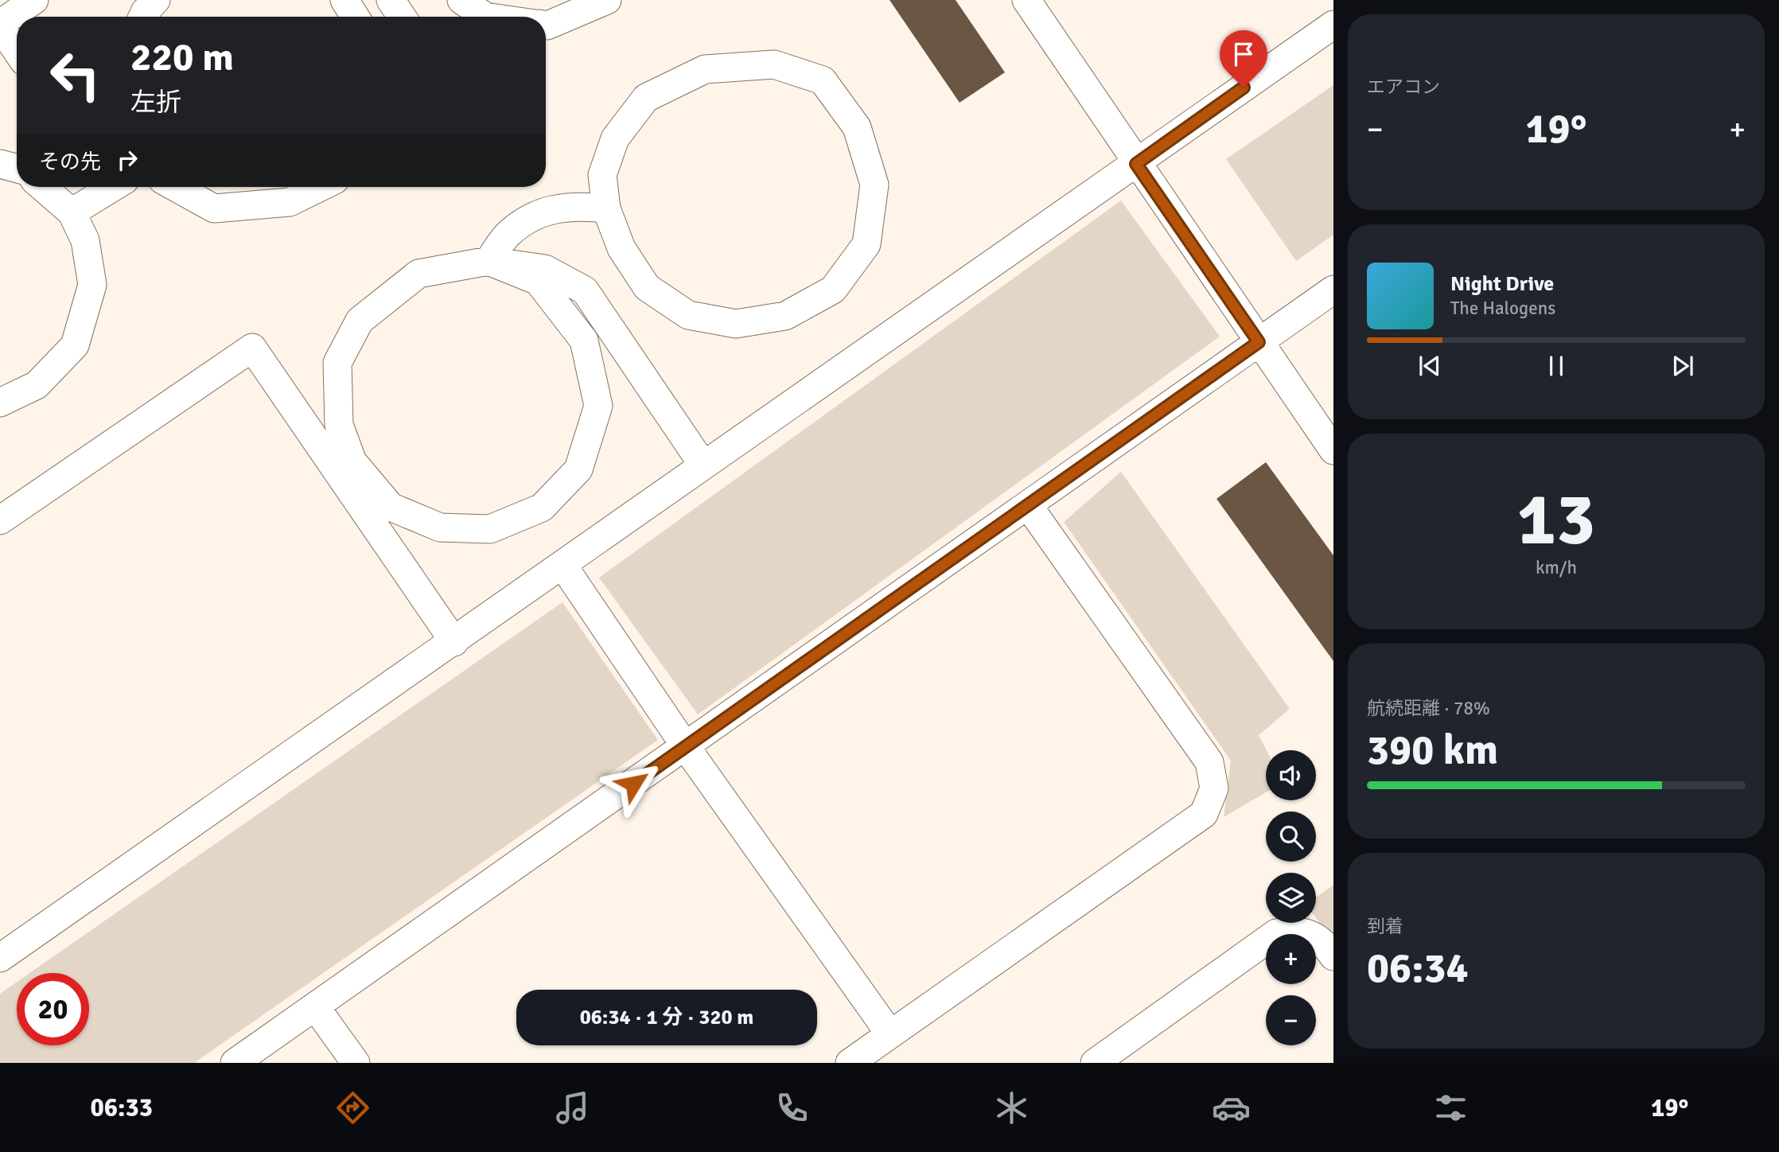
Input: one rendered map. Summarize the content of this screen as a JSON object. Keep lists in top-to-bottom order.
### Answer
{
  "page": {
    "tile": [
      "エアコン",
      ["13", "km/h"],
      ["航続距離 · 78%", "390 km"],
      ["到着", "06:34"]
    ],
    "turn": ["220 m", "左折"],
    "heat": ["−", "19°", "+"],
    "then": "その先",
    "song": ["Night Drive", "The Halogens"],
    "map_buttons": ["+", "−"],
    "limit": "20",
    "trip": "06:34 · 1 分 · 320 m",
    "tabs": ["06:33", "19°"]
  }
}
